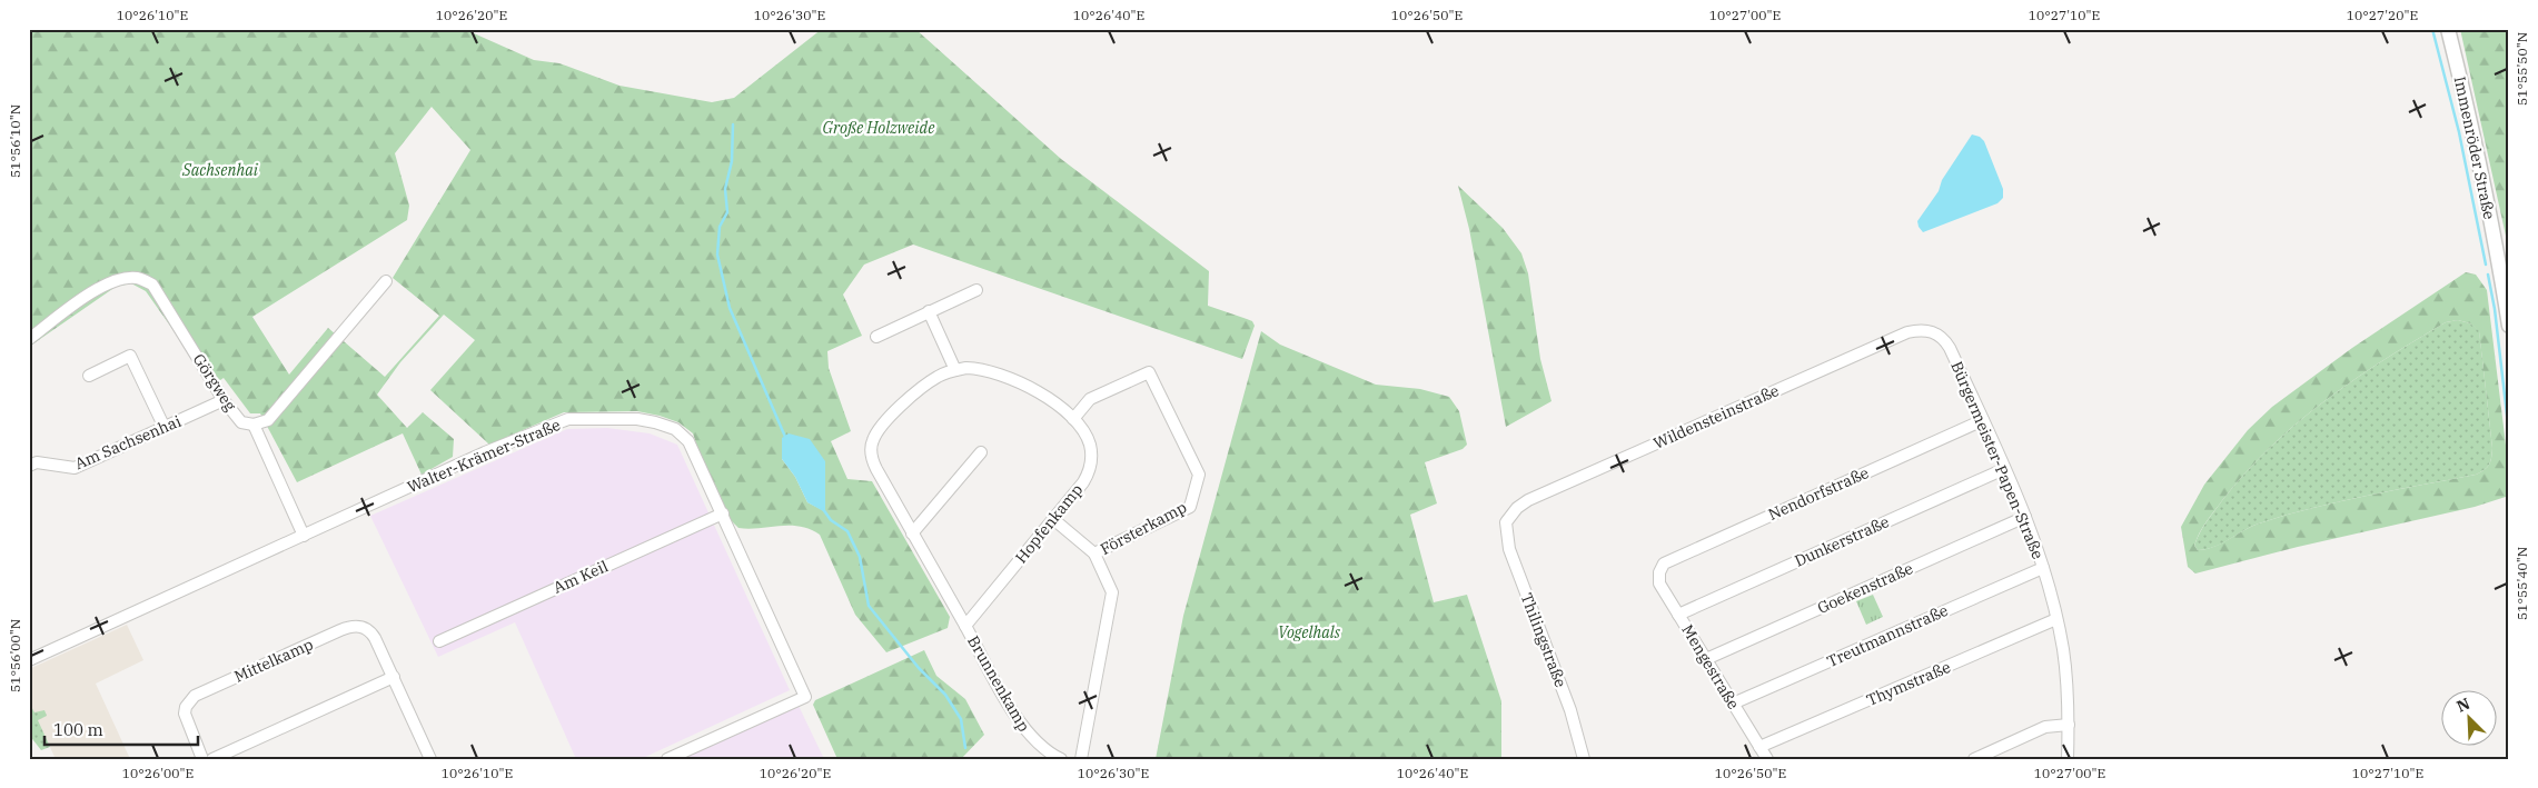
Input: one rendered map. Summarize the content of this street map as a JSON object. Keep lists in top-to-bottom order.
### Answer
{
  "streets": {
    "main road": ["Immenröder Straße"],
    "street": [
      "Görgweg",
      "Wildensteinstraße",
      "Am Sachsenhai",
      "Walter-Krämer-Straße",
      "Bürgermeister-Papen-Straße",
      "Nendorfstraße",
      "Hopfenkamp",
      "Försterkamp",
      "Dunkerstraße",
      "Am Keil",
      "Goekenstraße",
      "Treutmannstraße",
      "Thilingstraße",
      "Mittelkamp",
      "Mengestraße",
      "Brunnenkamp",
      "Thymstraße"
    ]
  },
  "crossings": [
    ["Görgweg", "Am Sachsenhai"],
    ["Wildensteinstraße", "Bürgermeister-Papen-Straße"],
    ["Wildensteinstraße", "Thilingstraße"],
    ["Walter-Krämer-Straße", "Am Keil"],
    ["Bürgermeister-Papen-Straße", "Nendorfstraße"],
    ["Bürgermeister-Papen-Straße", "Dunkerstraße"],
    ["Bürgermeister-Papen-Straße", "Goekenstraße"],
    ["Bürgermeister-Papen-Straße", "Treutmannstraße"],
    ["Bürgermeister-Papen-Straße", "Thymstraße"],
    ["Nendorfstraße", "Mengestraße"],
    ["Hopfenkamp", "Försterkamp"],
    ["Hopfenkamp", "Brunnenkamp"],
    ["Dunkerstraße", "Mengestraße"],
    ["Goekenstraße", "Mengestraße"],
    ["Treutmannstraße", "Mengestraße"],
    ["Mengestraße", "Thymstraße"]
  ],
  "parks": ["Große Holzweide", "Sachsenhai", "Vogelhals"],
  "scale_bar": "100 m",
  "north": "top left",
  "coordinates": [
    "10°26'10\"E",
    "10°26'20\"E",
    "10°26'30\"E",
    "10°26'40\"E",
    "10°26'50\"E",
    "10°27'00\"E",
    "10°27'10\"E",
    "10°27'20\"E",
    "51°55'50\"N",
    "51°56'10\"N",
    "51°55'40\"N",
    "51°56'00\"N",
    "10°26'00\"E"
  ]
}
